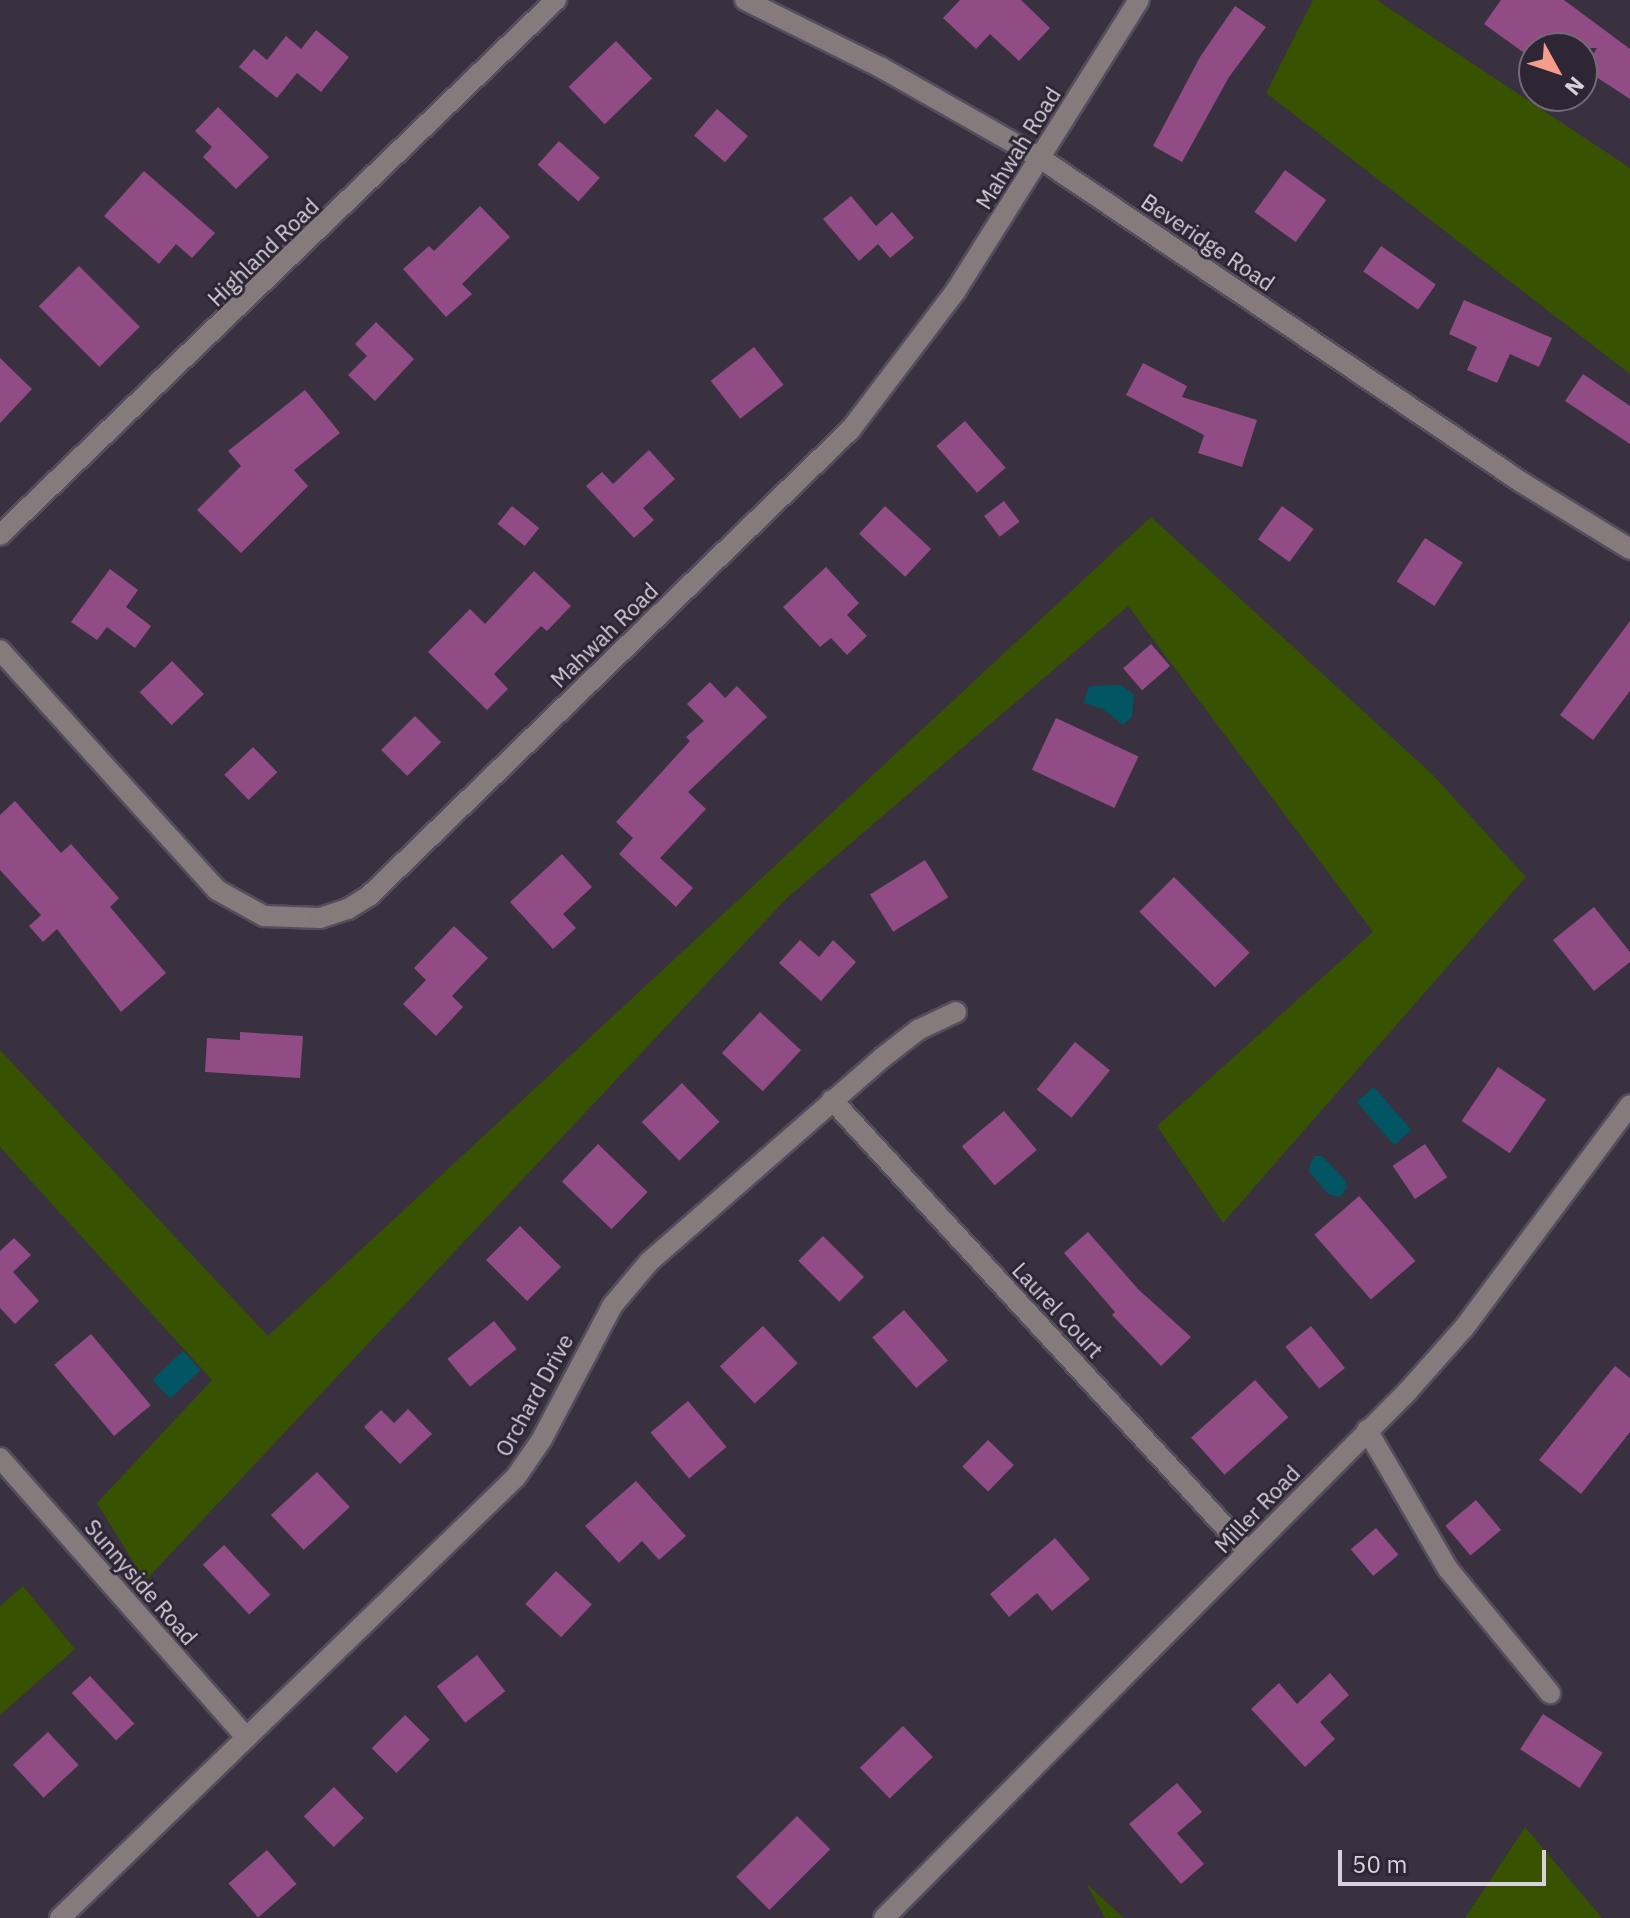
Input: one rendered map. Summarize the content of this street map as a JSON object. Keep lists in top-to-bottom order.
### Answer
{
  "streets": {
    "street": [
      "Mahwah Road",
      "Beveridge Road",
      "Highland Road",
      "Laurel Court",
      "Orchard Drive",
      "Miller Road",
      "Sunnyside Road"
    ]
  },
  "crossings": [
    ["Mahwah Road", "Beveridge Road"],
    ["Laurel Court", "Orchard Drive"],
    ["Laurel Court", "Miller Road"],
    ["Orchard Drive", "Sunnyside Road"]
  ],
  "scale_bar": "50 m",
  "north": "bottom right"
}
